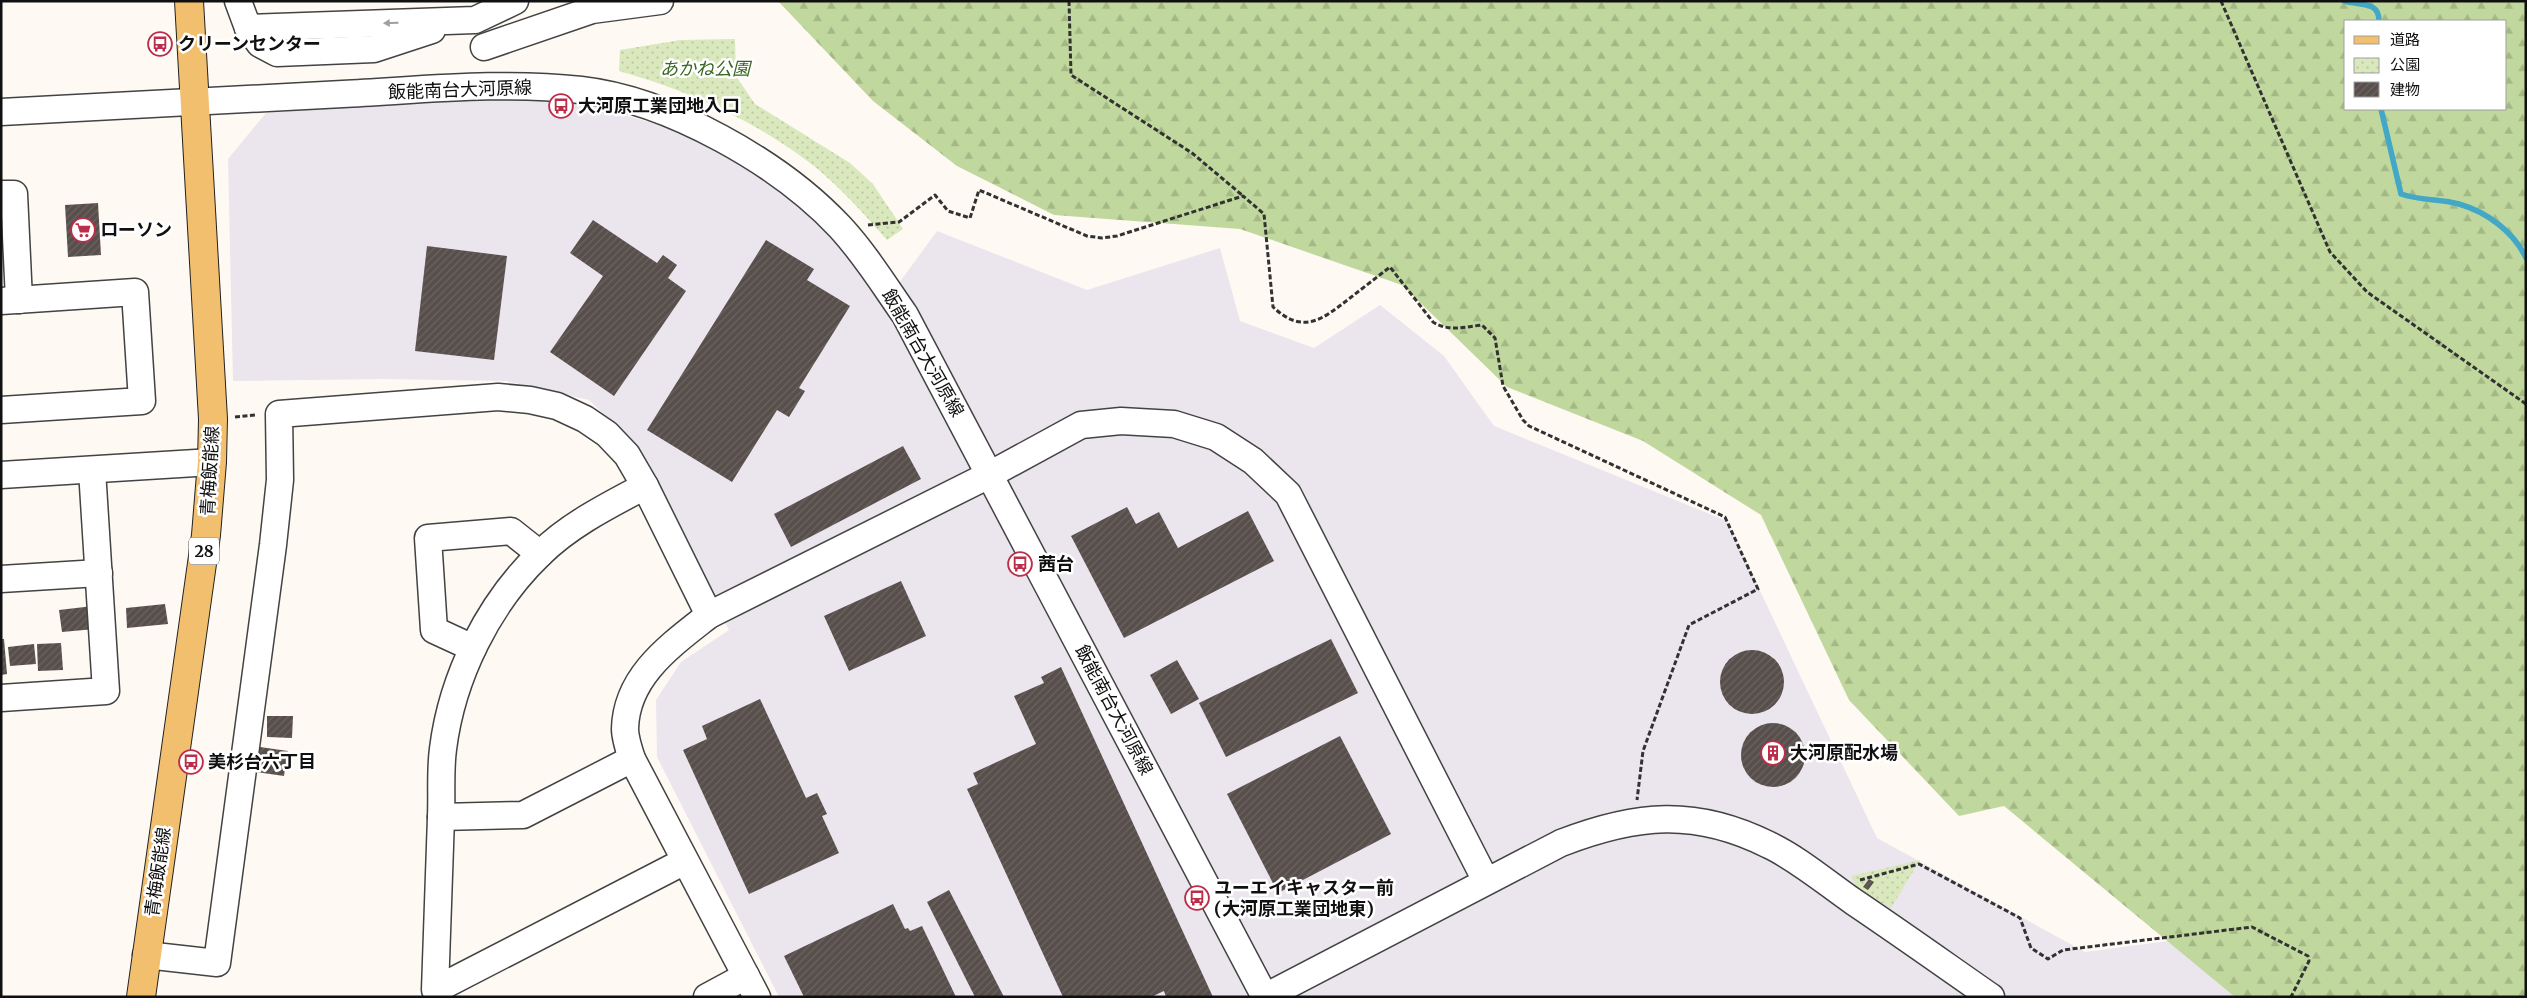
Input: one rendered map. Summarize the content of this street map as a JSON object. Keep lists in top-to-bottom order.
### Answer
{
  "streets": {
    "main road": ["青梅飯能線", "28"],
    "street": ["飯能南台大河原線"]
  },
  "crossings": [
    ["飯能南台大河原線", "青梅飯能線"]
  ],
  "parks": ["あかね公園"],
  "places": {
    "bus stop": [
      "クリーンセンター",
      "大河原工業団地入口",
      "茜台",
      "美杉台六丁目",
      "ユーエイキャスター前 (大河原工業団地東)"
    ],
    "supermarket": ["ローソン"],
    "building": ["大河原配水場"]
  },
  "legend": ["道路", "公園", "建物"]
}
